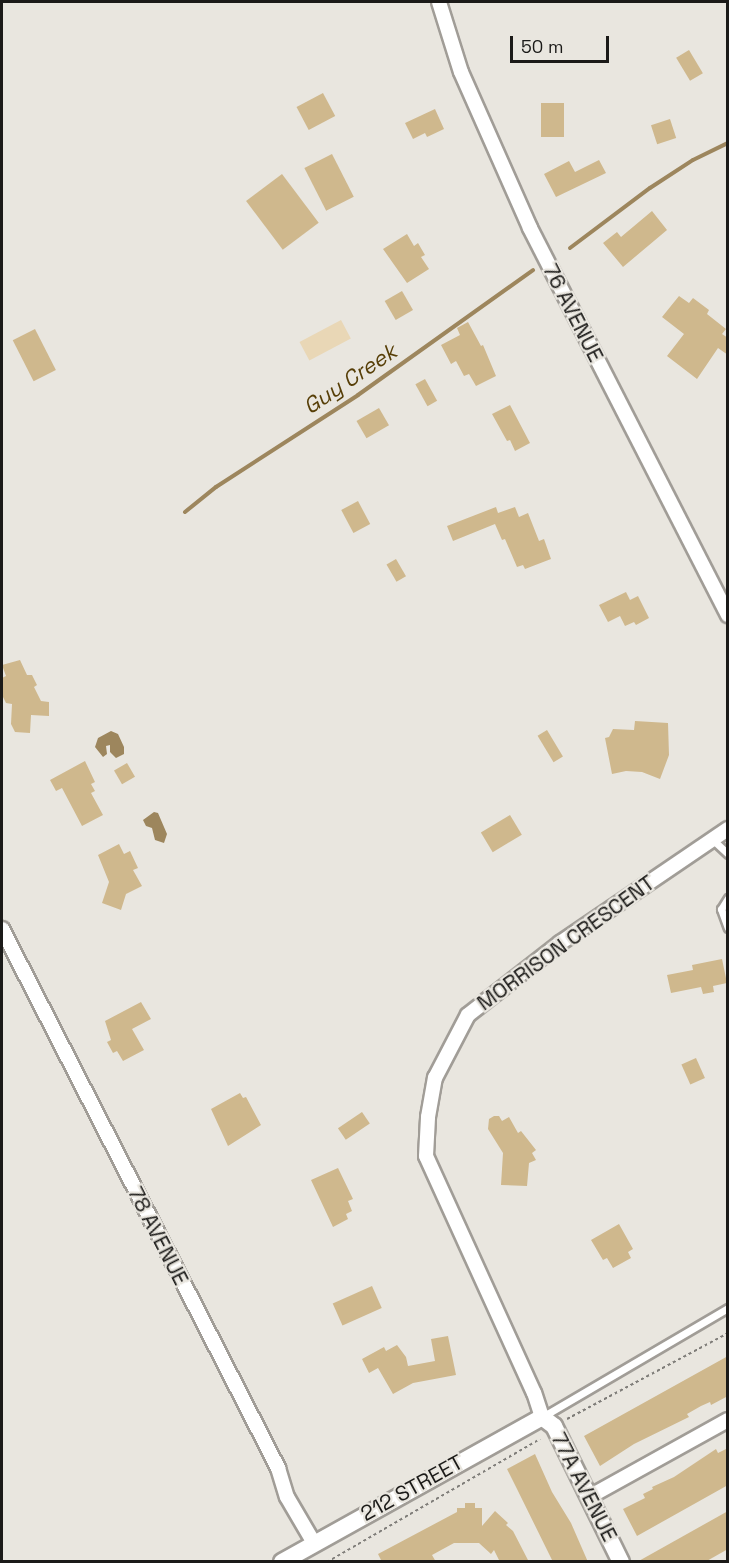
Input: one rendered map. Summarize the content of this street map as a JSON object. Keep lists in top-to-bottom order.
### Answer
{
  "streets": {
    "street": [
      "76 AVENUE",
      "MORRISON CRESCENT",
      "78 AVENUE",
      "77A AVENUE",
      "212 STREET"
    ]
  },
  "crossings": [
    ["MORRISON CRESCENT", "77A AVENUE"],
    ["MORRISON CRESCENT", "212 STREET"],
    ["78 AVENUE", "212 STREET"],
    ["77A AVENUE", "212 STREET"]
  ],
  "water": ["Guy Creek"],
  "scale_bar": "50 m"
}
